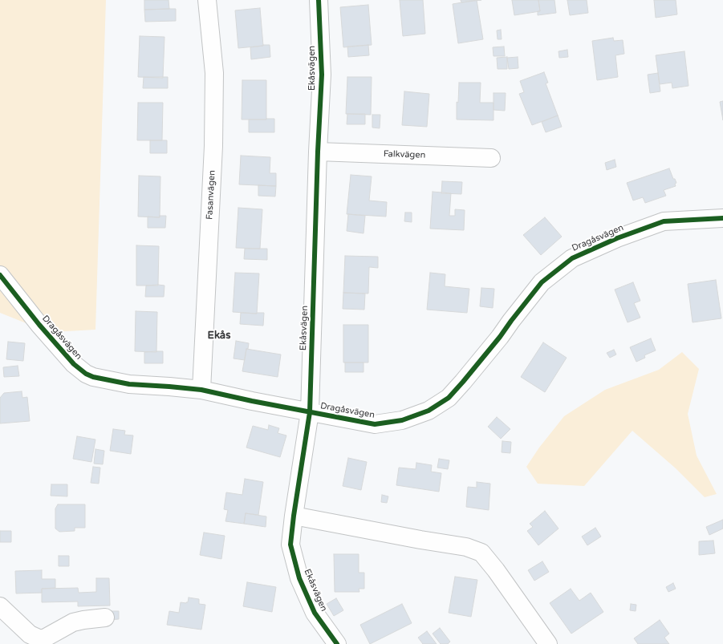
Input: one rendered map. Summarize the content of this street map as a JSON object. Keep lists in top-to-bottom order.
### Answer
{
  "streets": {
    "street": [
      "Ekåsvägen",
      "Falkvägen",
      "Fasanvägen",
      "Dragåsvägen"
    ]
  },
  "crossings": [
    ["Ekåsvägen", "Falkvägen"],
    ["Ekåsvägen", "Dragåsvägen"],
    ["Fasanvägen", "Dragåsvägen"]
  ],
  "districts": ["Ekås"]
}
